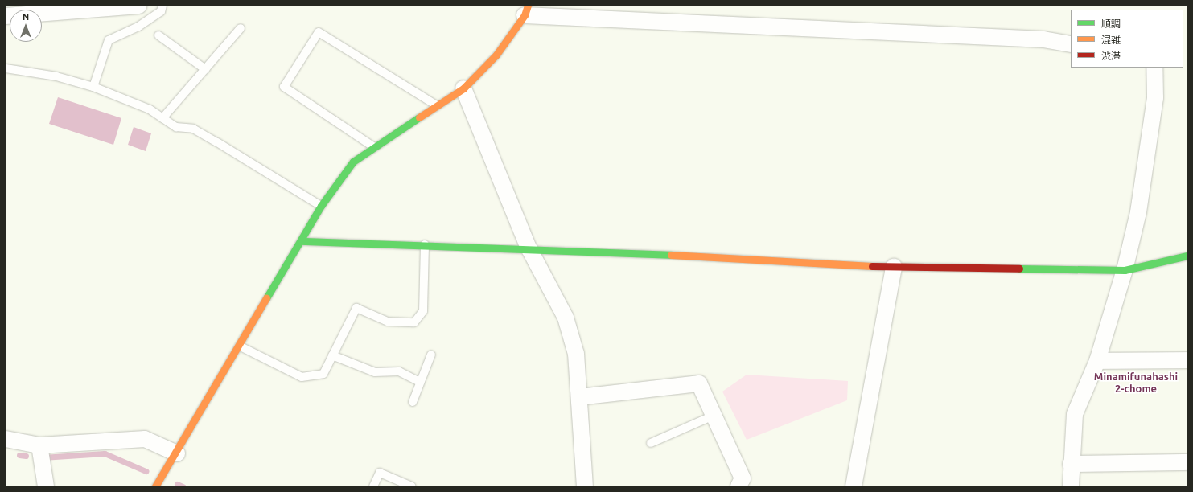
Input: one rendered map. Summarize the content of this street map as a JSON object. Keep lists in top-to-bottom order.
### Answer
{
  "districts": ["Minamifunahashi 2-chome"],
  "legend": ["順調", "混雑", "渋滞"],
  "north": "top"
}
